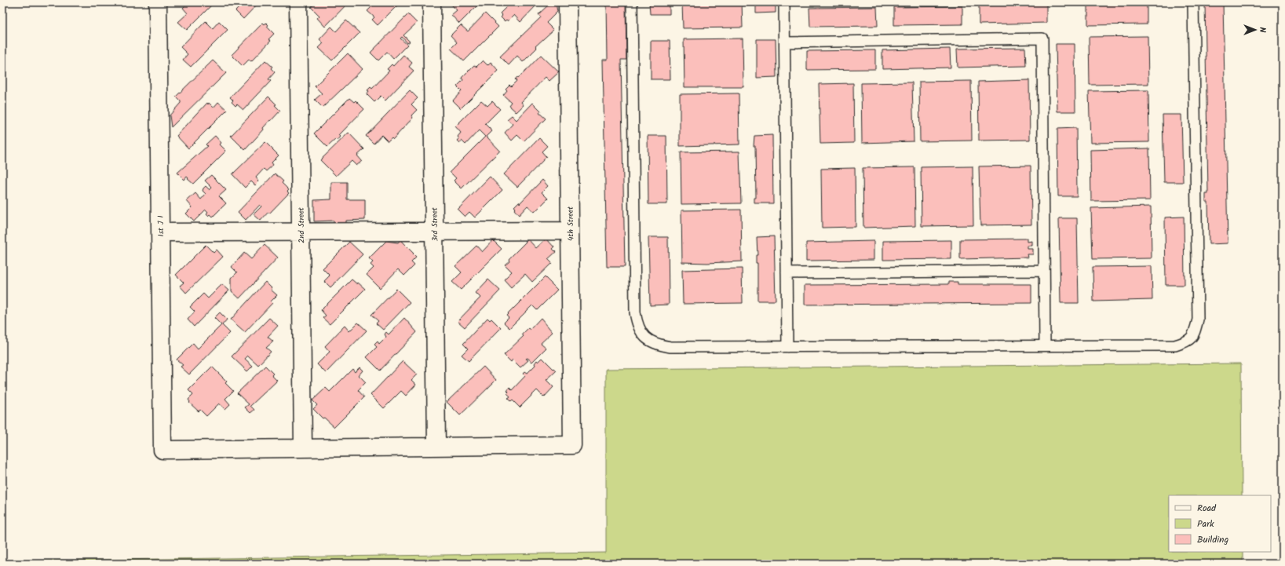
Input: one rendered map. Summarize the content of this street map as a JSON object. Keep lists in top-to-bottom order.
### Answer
{
  "streets": {
    "street": [
      "4th Street",
      "3rd Street",
      "2nd Street",
      "1st J 1"
    ]
  },
  "crossings": [
    ["4th Street", "3rd Street"],
    ["2nd Street", "1st J 1"]
  ],
  "legend": ["Road", "Park", "Building"],
  "north": "right"
}
